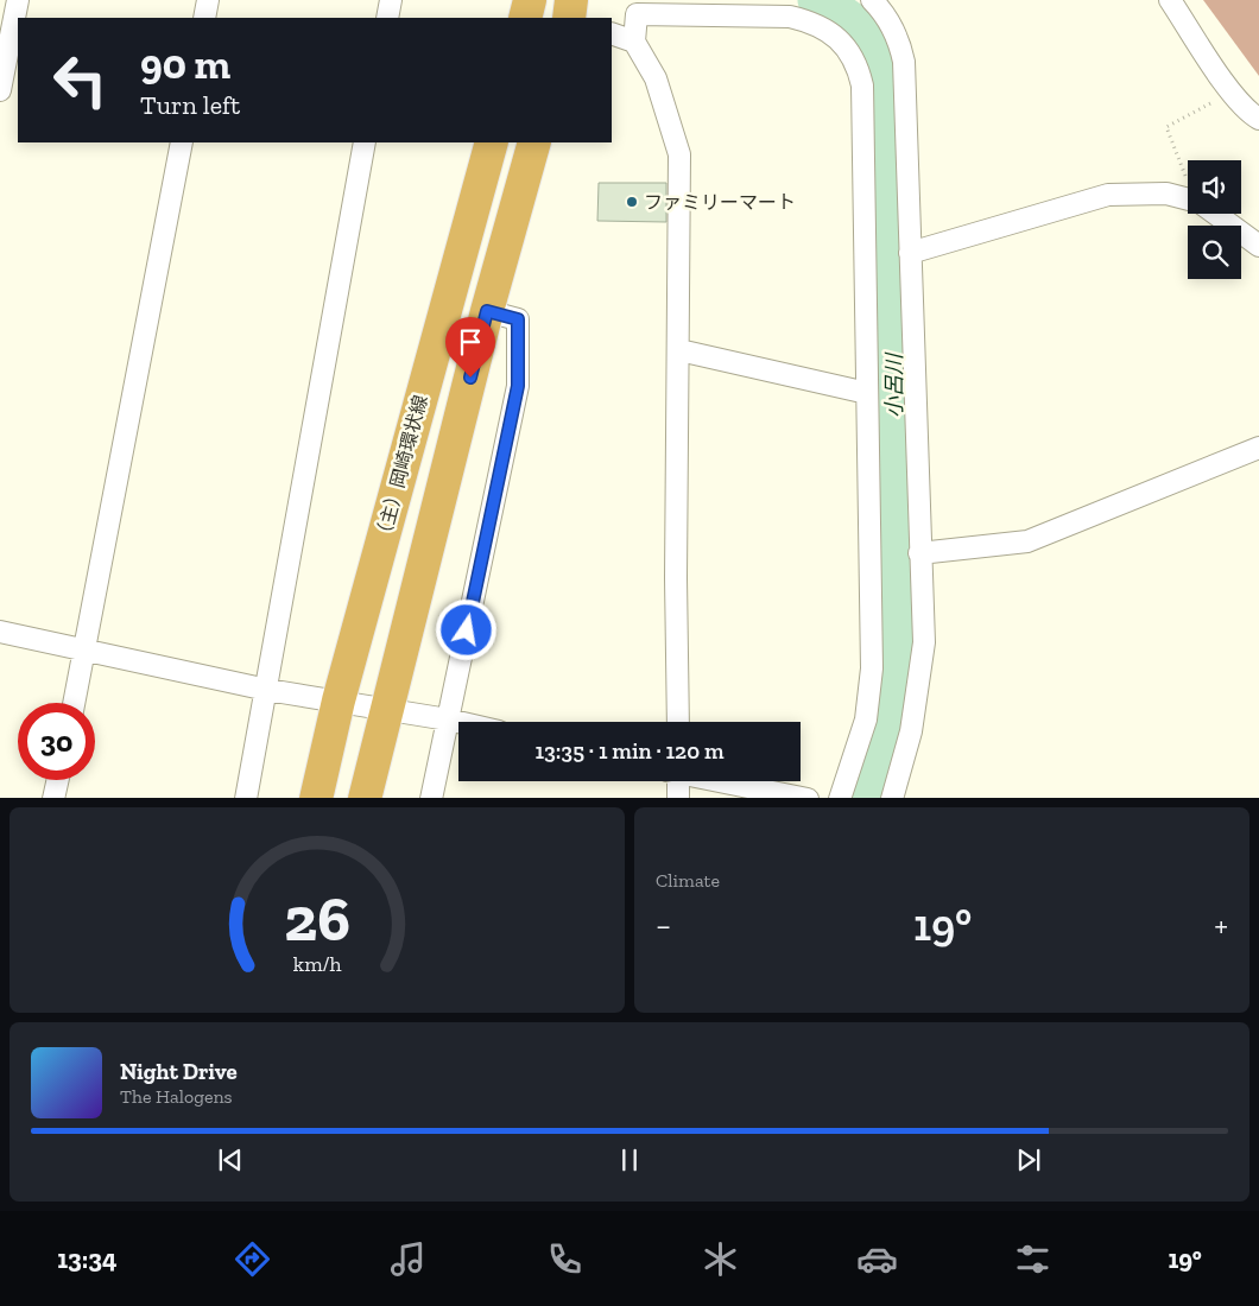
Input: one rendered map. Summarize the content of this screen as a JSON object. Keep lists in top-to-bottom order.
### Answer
{
  "streets": {
    "main road": ["（主）岡崎環状線"]
  },
  "water": ["小呂川"],
  "places": ["ファミリーマート"],
  "page": {
    "turn": ["90 m", "Turn left"],
    "limit": "30",
    "trip": "13:35 · 1 min · 120 m",
    "tile": "Climate",
    "heat": ["−", "19°", "+"],
    "song": ["Night Drive", "The Halogens"],
    "tabs": ["13:34", "19°"],
    "gauge": ["26", "km/h"]
  }
}
